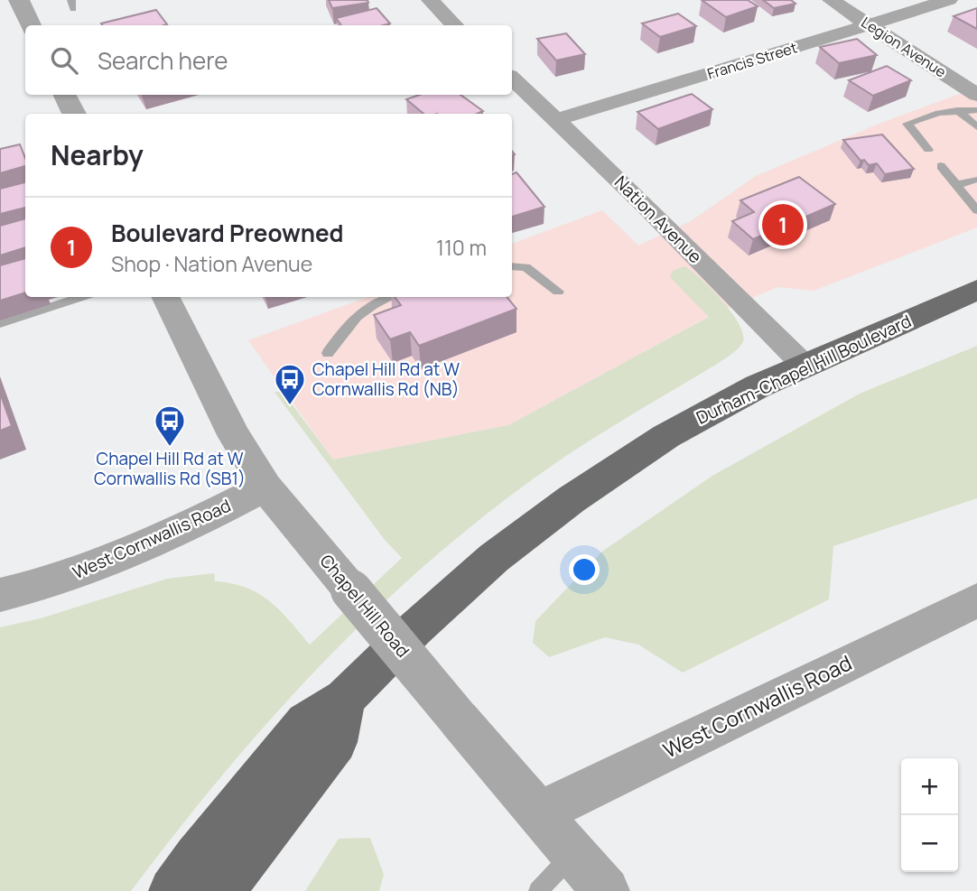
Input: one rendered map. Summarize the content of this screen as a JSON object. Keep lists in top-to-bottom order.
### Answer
{
  "streets": {
    "main road": ["Durham-Chapel Hill Boulevard"],
    "street": [
      "Legion Avenue",
      "Francis Street",
      "Nation Avenue",
      "West Cornwallis Road",
      "Chapel Hill Road"
    ]
  },
  "crossings": [
    ["Legion Avenue", "Francis Street"],
    ["Francis Street", "Nation Avenue"],
    ["Nation Avenue", "Durham-Chapel Hill Boulevard"],
    ["West Cornwallis Road", "Chapel Hill Road"]
  ],
  "places": {
    "bus stop": ["Chapel Hill Rd at W Cornwallis Rd (NB)", "Chapel Hill Rd at W Cornwallis Rd (SB1)"]
  },
  "page": {
    "search": "Search here",
    "heading": "Nearby",
    "list": [
      {
        "mark": "1",
        "name": "Boulevard Preowned",
        "note": "Shop · Nation Avenue",
        "value": "110 m"
      }
    ],
    "pins": "1",
    "map_buttons": ["+", "−"]
  }
}
